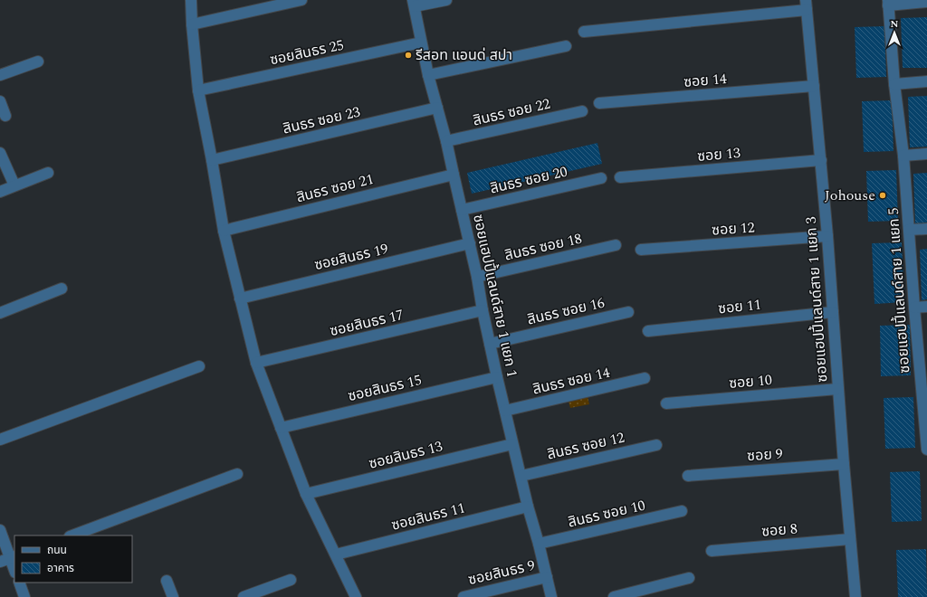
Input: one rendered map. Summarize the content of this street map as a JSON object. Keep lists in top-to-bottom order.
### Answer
{
  "streets": {
    "street": [
      "ซอยสินธร 25",
      "ซอย 14",
      "สินธร ซอย 22",
      "สินธร ซอย 23",
      "ซอย 13",
      "สินธร ซอย 20",
      "สินธร ซอย 21",
      "ซอย 12",
      "สินธร ซอย 18",
      "ซอยสินธร 19",
      "ซอยแฮปปี้แลนด์สาย 1 แยก 5",
      "ซอยแฮปปี้แลนด์สาย 1 แยก 1",
      "ซอยแฮปปี้แลนด์สาย 1 แยก 3",
      "ซอย 11",
      "สินธร ซอย 16",
      "ซอยสินธร 17",
      "สินธร ซอย 14",
      "ซอย 10",
      "ซอยสินธร 15",
      "สินธร ซอย 12",
      "ซอยสินธร 13",
      "ซอย 9",
      "สินธร ซอย 10",
      "ซอยสินธร 11",
      "ซอย 8",
      "ซอยสินธร 9"
    ]
  },
  "crossings": [
    ["ซอยสินธร 25", "ซอยแฮปปี้แลนด์สาย 1 แยก 1"],
    ["ซอย 14", "ซอยแฮปปี้แลนด์สาย 1 แยก 3"],
    ["สินธร ซอย 22", "ซอยแฮปปี้แลนด์สาย 1 แยก 1"],
    ["สินธร ซอย 23", "ซอยแฮปปี้แลนด์สาย 1 แยก 1"],
    ["ซอย 13", "ซอยแฮปปี้แลนด์สาย 1 แยก 3"],
    ["สินธร ซอย 20", "ซอยแฮปปี้แลนด์สาย 1 แยก 1"],
    ["สินธร ซอย 21", "ซอยแฮปปี้แลนด์สาย 1 แยก 1"],
    ["ซอย 12", "ซอยแฮปปี้แลนด์สาย 1 แยก 3"],
    ["สินธร ซอย 18", "ซอยแฮปปี้แลนด์สาย 1 แยก 1"],
    ["ซอยสินธร 19", "ซอยแฮปปี้แลนด์สาย 1 แยก 1"],
    ["ซอยแฮปปี้แลนด์สาย 1 แยก 1", "สินธร ซอย 16"],
    ["ซอยแฮปปี้แลนด์สาย 1 แยก 1", "ซอยสินธร 17"],
    ["ซอยแฮปปี้แลนด์สาย 1 แยก 1", "สินธร ซอย 14"],
    ["ซอยแฮปปี้แลนด์สาย 1 แยก 1", "ซอยสินธร 15"],
    ["ซอยแฮปปี้แลนด์สาย 1 แยก 1", "สินธร ซอย 12"],
    ["ซอยแฮปปี้แลนด์สาย 1 แยก 1", "ซอยสินธร 13"],
    ["ซอยแฮปปี้แลนด์สาย 1 แยก 1", "สินธร ซอย 10"],
    ["ซอยแฮปปี้แลนด์สาย 1 แยก 1", "ซอยสินธร 11"],
    ["ซอยแฮปปี้แลนด์สาย 1 แยก 1", "ซอยสินธร 9"],
    ["ซอยแฮปปี้แลนด์สาย 1 แยก 3", "ซอย 11"],
    ["ซอยแฮปปี้แลนด์สาย 1 แยก 3", "ซอย 10"],
    ["ซอยแฮปปี้แลนด์สาย 1 แยก 3", "ซอย 9"],
    ["ซอยแฮปปี้แลนด์สาย 1 แยก 3", "ซอย 8"]
  ],
  "places": ["รีสอท แอนด่ สปา", "Johouse"],
  "legend": ["ถนน", "อาคาร"],
  "north": "top"
}
